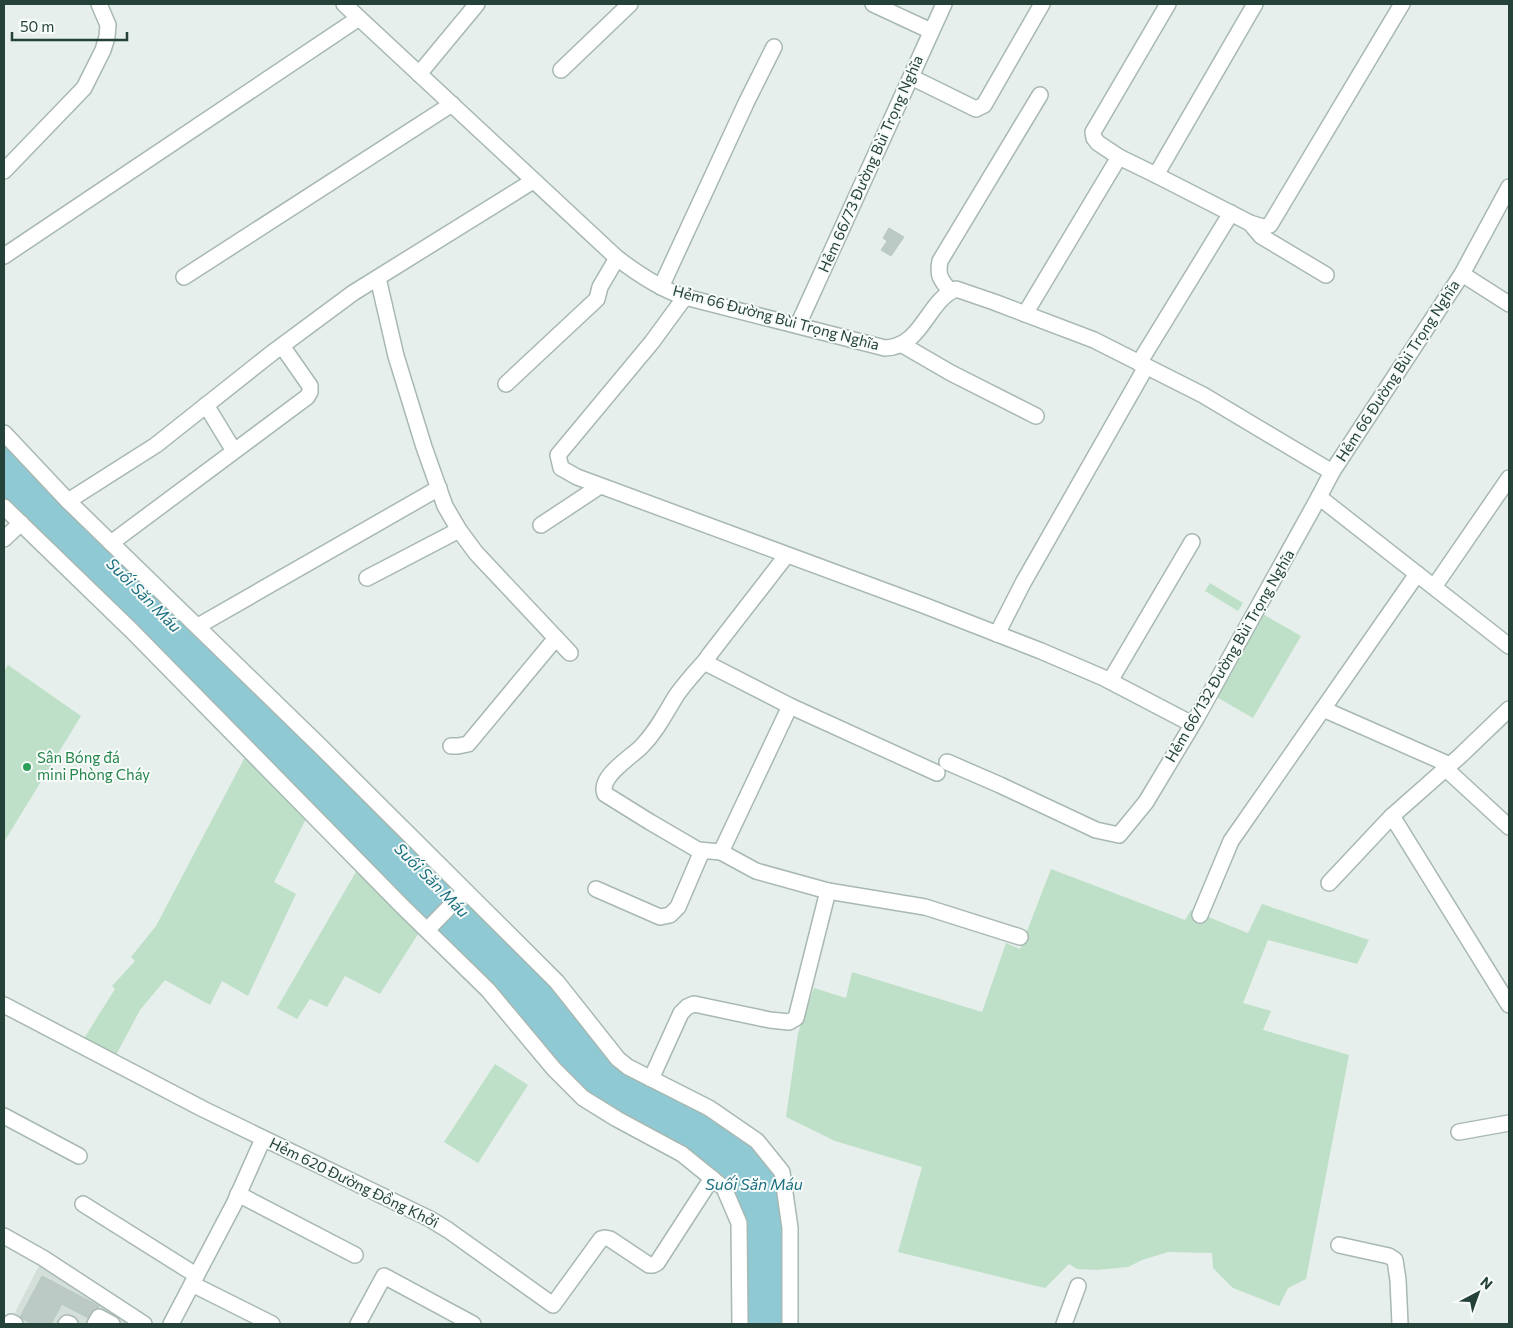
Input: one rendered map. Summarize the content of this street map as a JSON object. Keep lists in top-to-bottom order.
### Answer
{
  "streets": {
    "street": [
      "Hẻm 66/73 Đường Bùi Trọng Nghĩa",
      "Hẻm 66 Đường Bùi Trọng Nghĩa",
      "Hẻm 66/132 Đường Bùi Trọng Nghĩa",
      "Hẻm 620 Đường Đồng Khởi"
    ]
  },
  "crossings": [
    ["Hẻm 66/73 Đường Bùi Trọng Nghĩa", "Hẻm 66 Đường Bùi Trọng Nghĩa"],
    ["Hẻm 66 Đường Bùi Trọng Nghĩa", "Hẻm 66/132 Đường Bùi Trọng Nghĩa"]
  ],
  "water": ["Suối Săn Máu"],
  "places": ["Sân Bóng đá mini Phòng Cháy"],
  "scale_bar": "50 m",
  "north": "top right"
}
